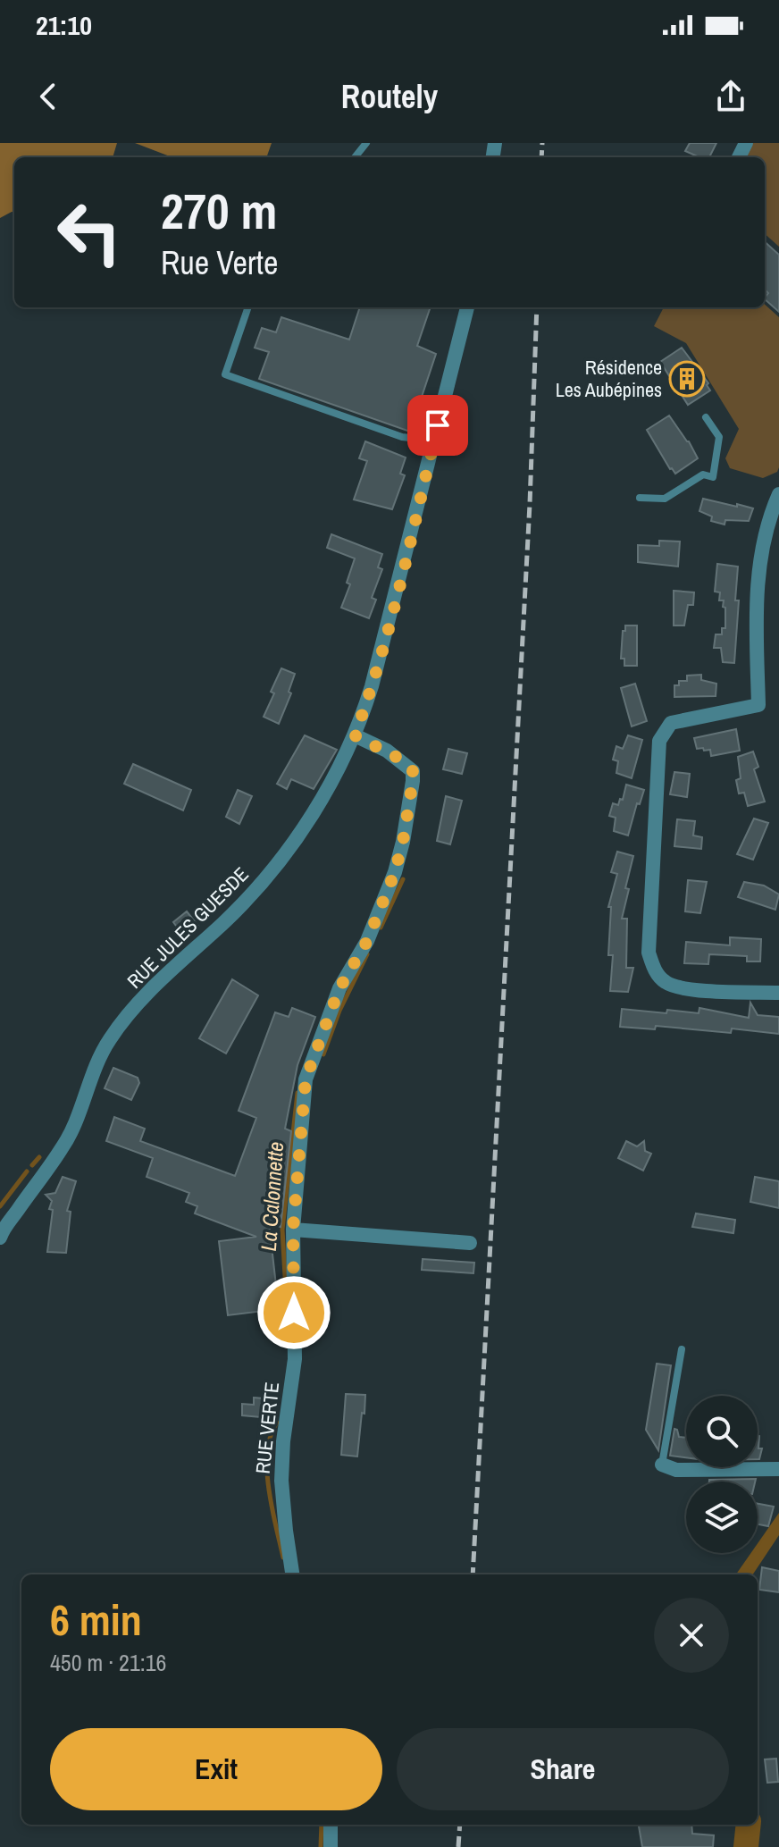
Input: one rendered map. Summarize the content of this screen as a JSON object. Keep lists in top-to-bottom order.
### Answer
{
  "streets": {
    "street": ["RUE JULES GUESDE", "RUE VERTE"]
  },
  "crossings": [
    ["RUE JULES GUESDE", "RUE VERTE"]
  ],
  "water": ["La Calonnette"],
  "places": {
    "building": ["Résidence Les Aubépines"]
  },
  "page": {
    "status": "21:10",
    "header": "Routely",
    "turn": ["270 m", "Rue Verte"],
    "heading": ["6 min", "450 m · 21:16"],
    "buttons": ["Exit", "Share"]
  }
}
